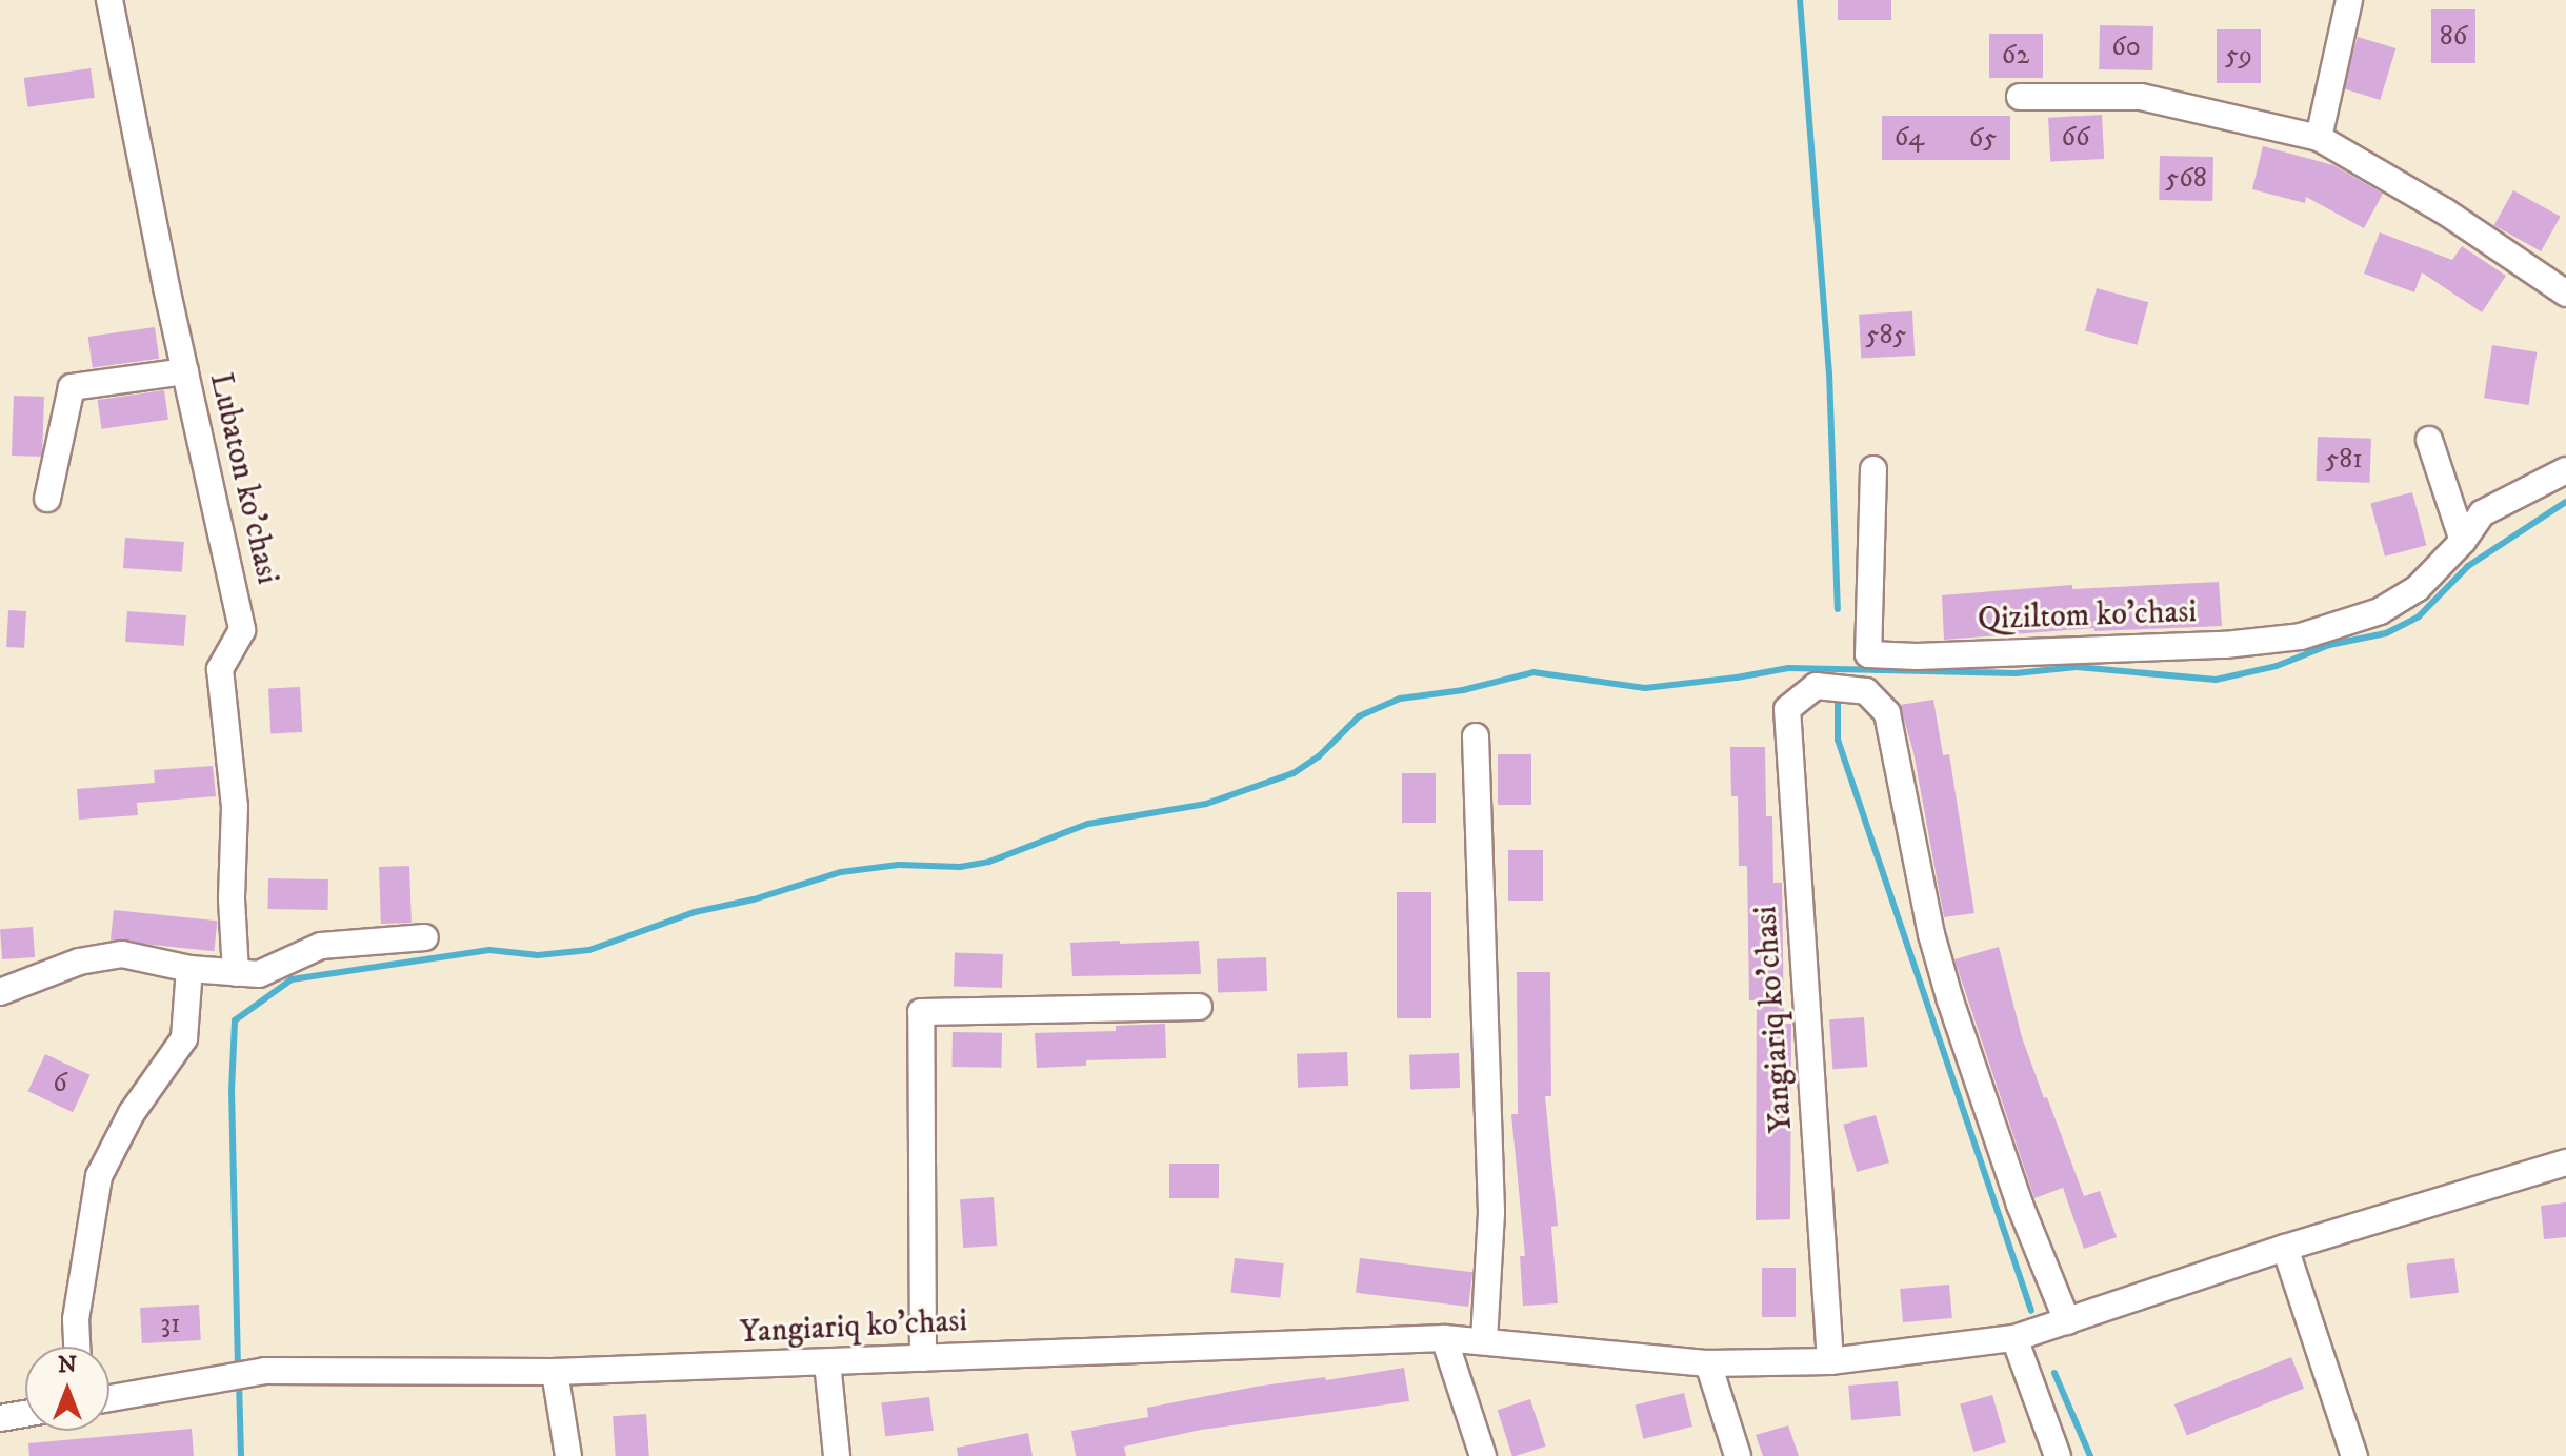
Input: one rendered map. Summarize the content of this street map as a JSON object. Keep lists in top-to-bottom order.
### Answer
{
  "streets": {
    "street": ["Lubaton ko'chasi", "Qiziltom ko'chasi", "Yangiariq ko'chasi"]
  },
  "house_numbers": [
    "86",
    "60",
    "62",
    "59",
    "64",
    "66",
    "65",
    "568",
    "585",
    "581",
    "6",
    "31"
  ],
  "north": "top"
}
